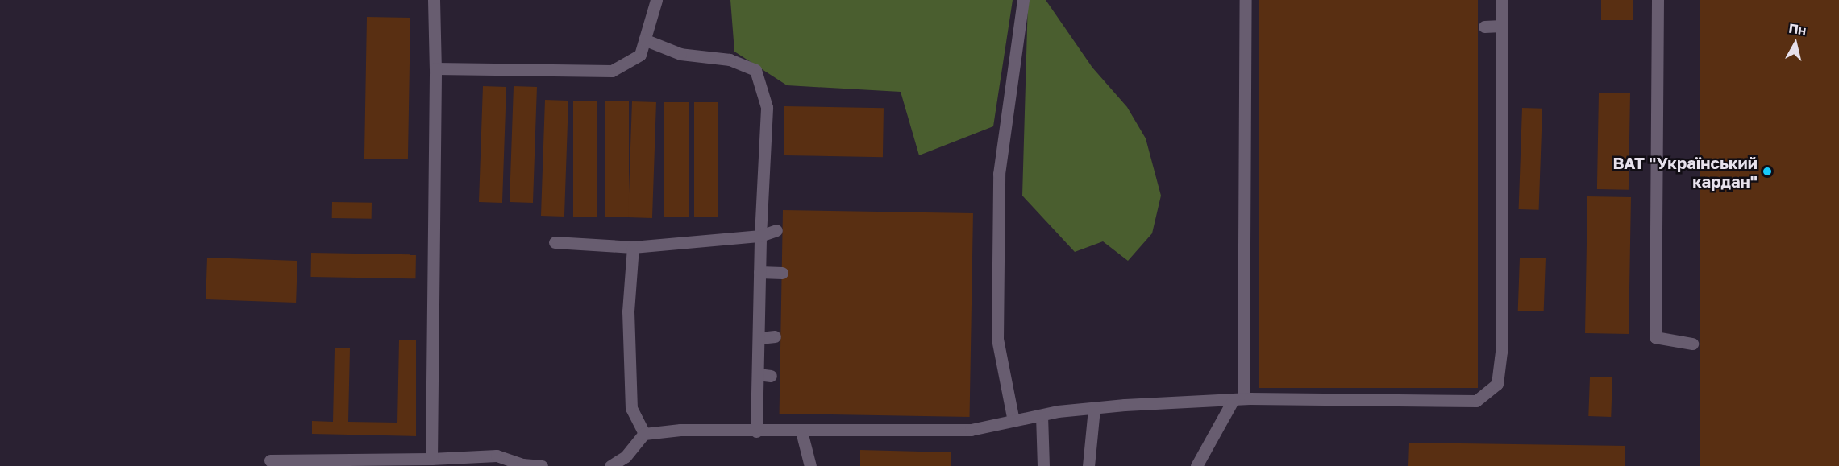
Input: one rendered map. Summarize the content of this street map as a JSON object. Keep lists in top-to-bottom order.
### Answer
{
  "places": ["ВАТ \"Український кардан\""],
  "north": "top"
}
